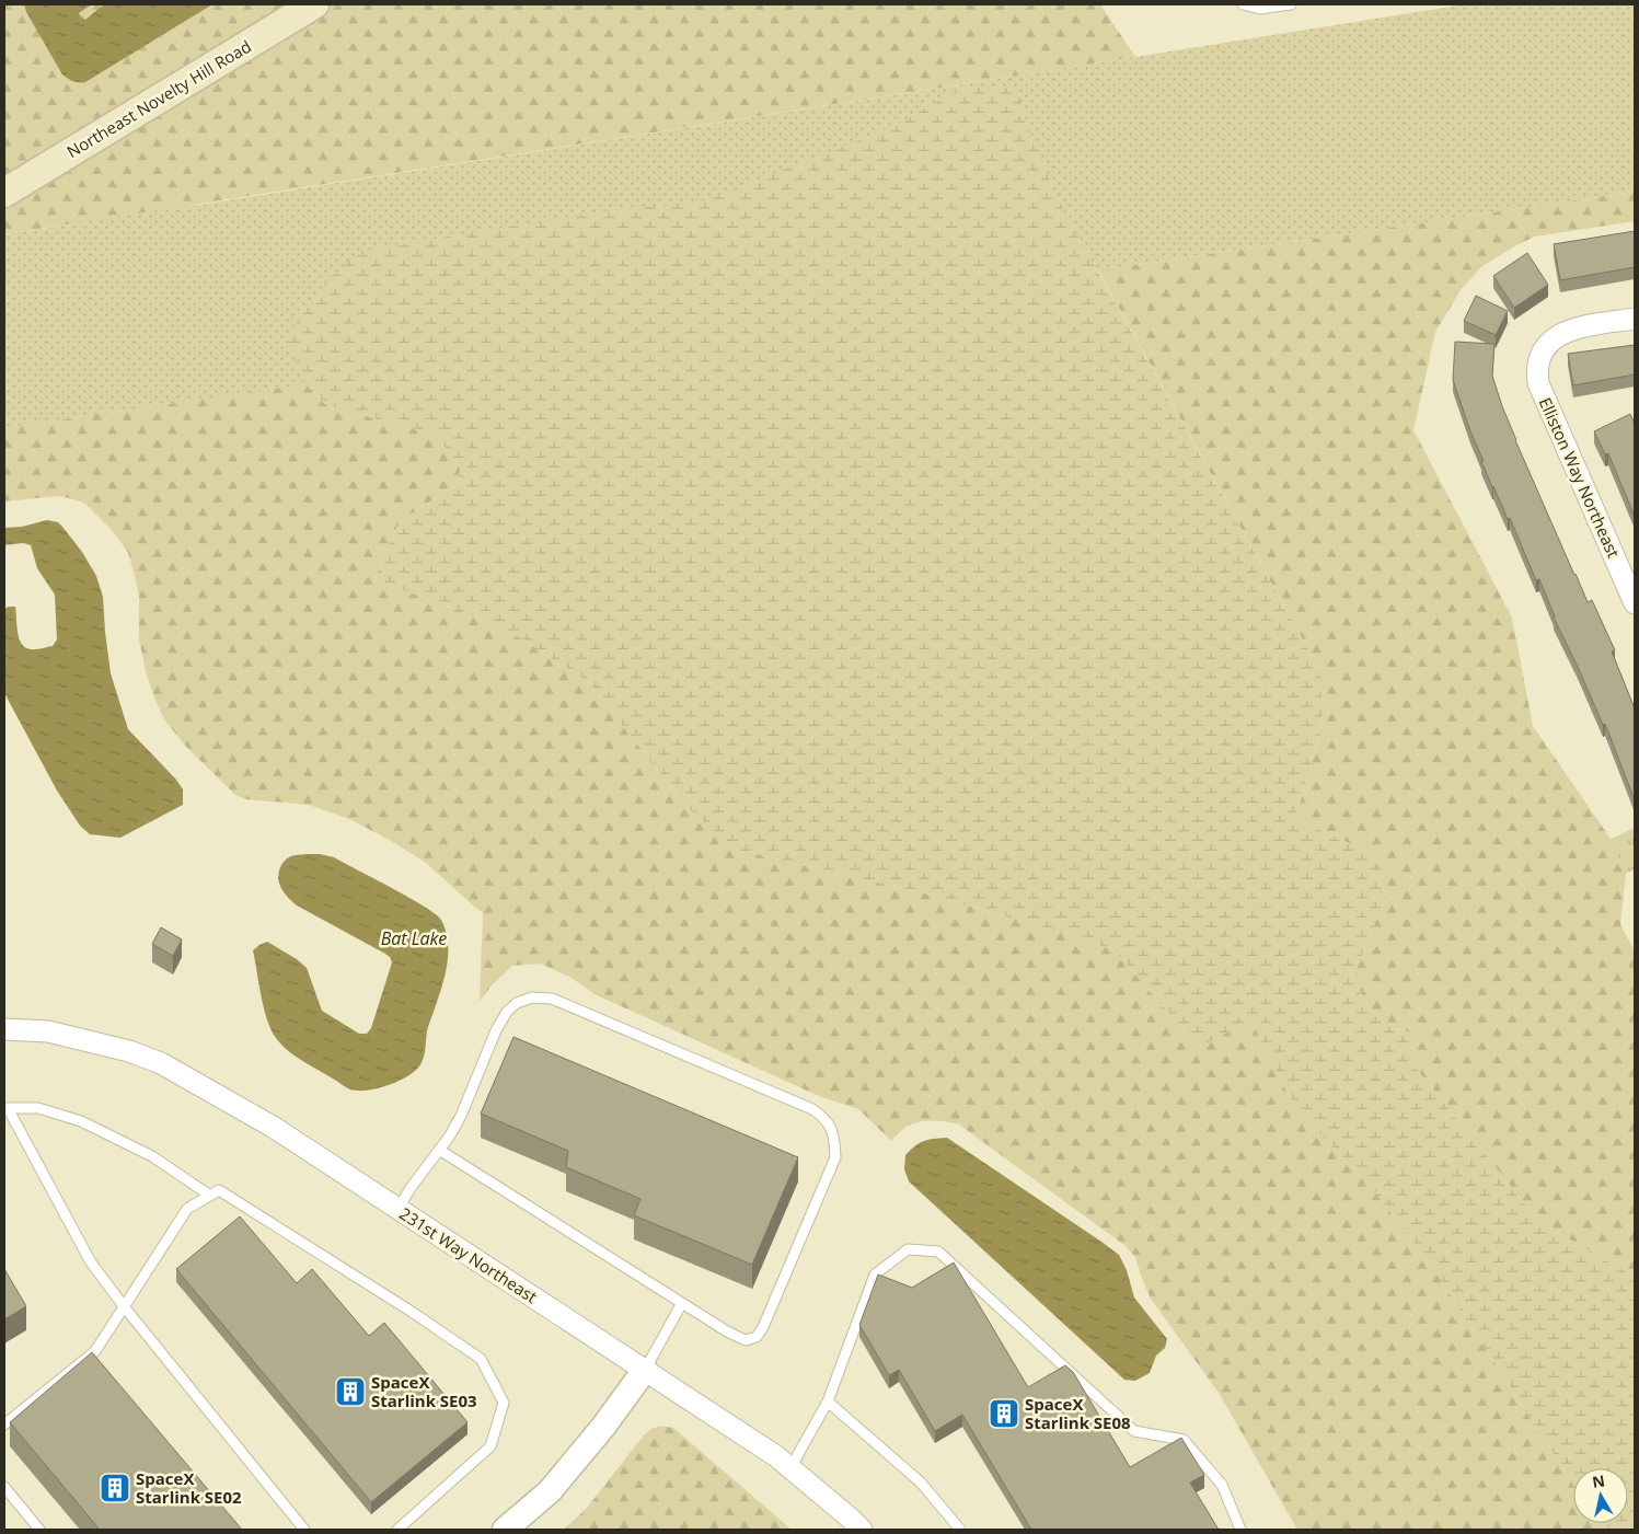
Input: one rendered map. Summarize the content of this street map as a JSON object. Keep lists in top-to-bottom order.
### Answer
{
  "streets": {
    "main road": ["Northeast Novelty Hill Road"],
    "street": ["Elliston Way Northeast", "231st Way Northeast"]
  },
  "water": ["Bat Lake"],
  "places": {
    "building": ["SpaceX Starlink SE03", "SpaceX Starlink SE08", "SpaceX Starlink SE02"]
  },
  "north": "top"
}
